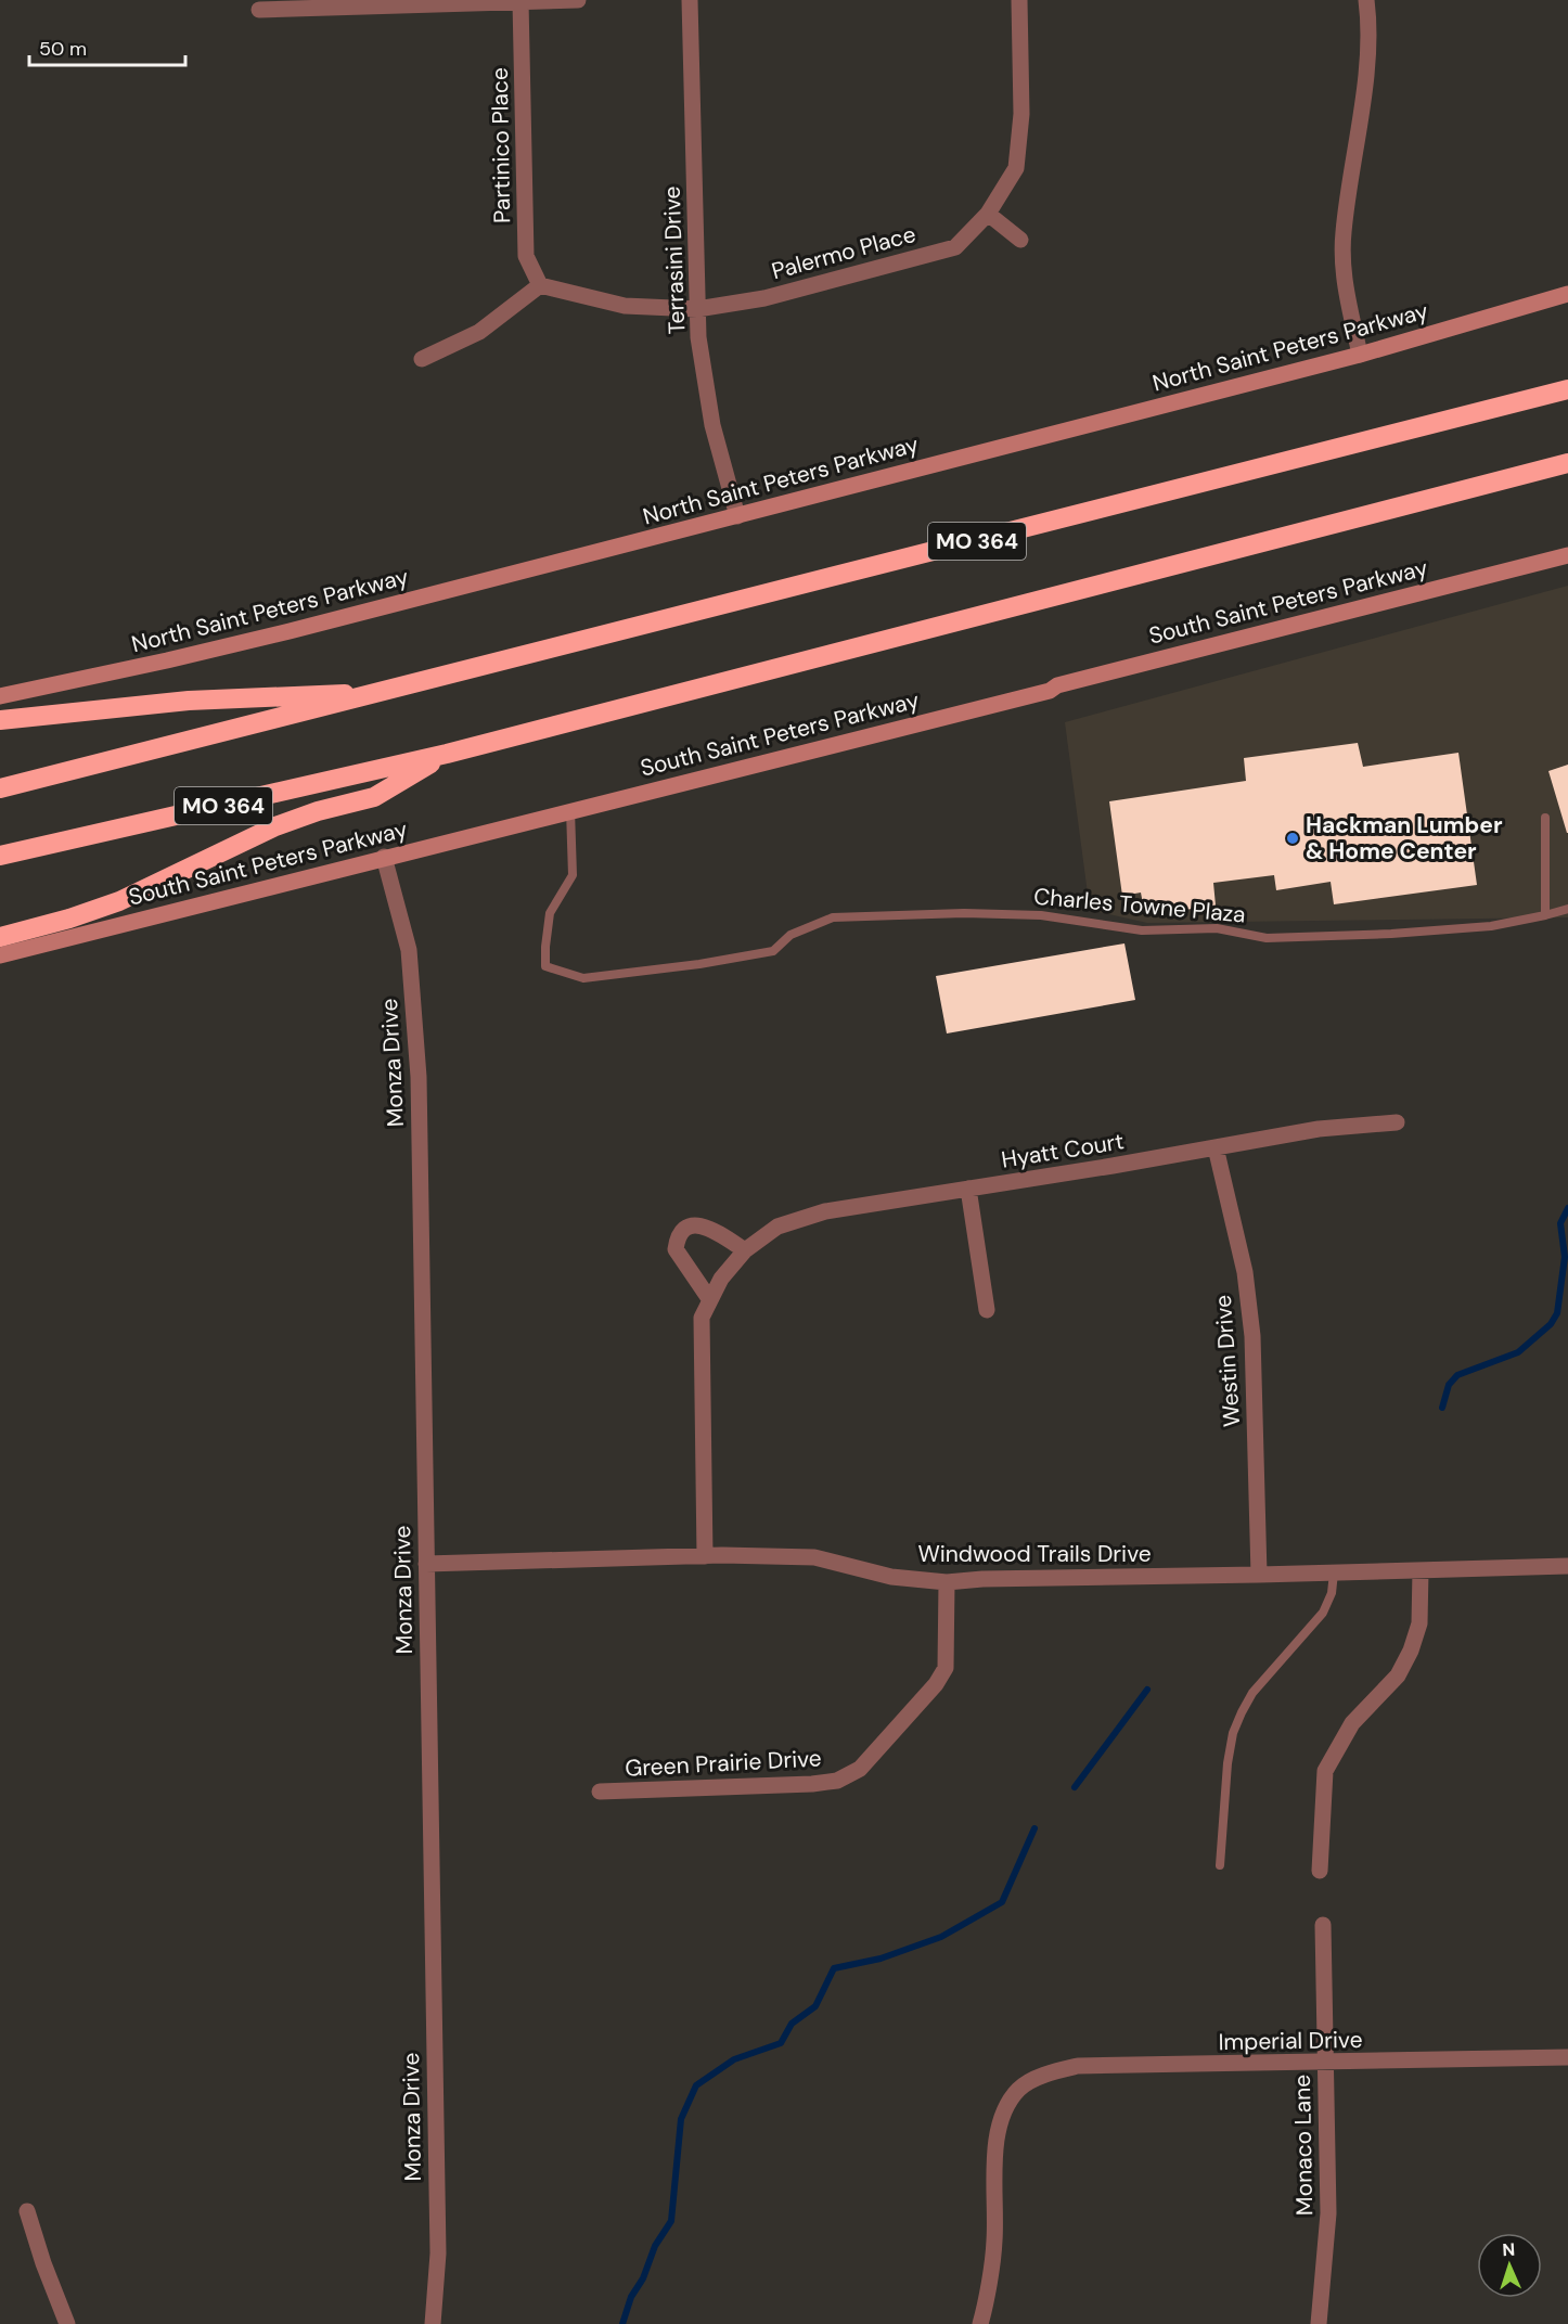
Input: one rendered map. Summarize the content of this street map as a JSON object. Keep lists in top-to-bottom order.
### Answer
{
  "streets": {
    "highway": ["MO 364"],
    "main road": ["North Saint Peters Parkway", "South Saint Peters Parkway"],
    "street": [
      "Partinico Place",
      "Palermo Place",
      "Terrasini Drive",
      "Monza Drive",
      "Hyatt Court",
      "Westin Drive",
      "Windwood Trails Drive",
      "Green Prairie Drive",
      "Imperial Drive",
      "Monaco Lane"
    ],
    "lane": ["Charles Towne Plaza"]
  },
  "crossings": [
    ["Palermo Place", "Terrasini Drive"],
    ["Terrasini Drive", "North Saint Peters Parkway"],
    ["South Saint Peters Parkway", "Charles Towne Plaza"],
    ["South Saint Peters Parkway", "Monza Drive"],
    ["Monza Drive", "Windwood Trails Drive"],
    ["Hyatt Court", "Westin Drive"],
    ["Hyatt Court", "Windwood Trails Drive"],
    ["Westin Drive", "Windwood Trails Drive"],
    ["Windwood Trails Drive", "Green Prairie Drive"],
    ["Imperial Drive", "Monaco Lane"]
  ],
  "places": ["Hackman Lumber & Home Center"],
  "scale_bar": "50 m",
  "north": "top"
}
